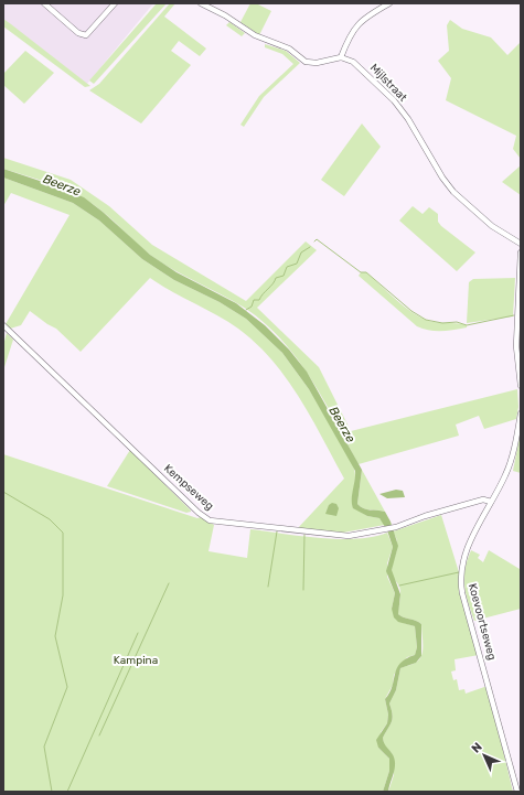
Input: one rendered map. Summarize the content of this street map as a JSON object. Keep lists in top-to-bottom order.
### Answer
{
  "streets": {
    "street": ["Mijlstraat", "Kempseweg", "Koevoortseweg"]
  },
  "crossings": [
    ["Kempseweg", "Koevoortseweg"]
  ],
  "water": ["Beerze"],
  "parks": ["Kampina"],
  "north": "top left"
}
